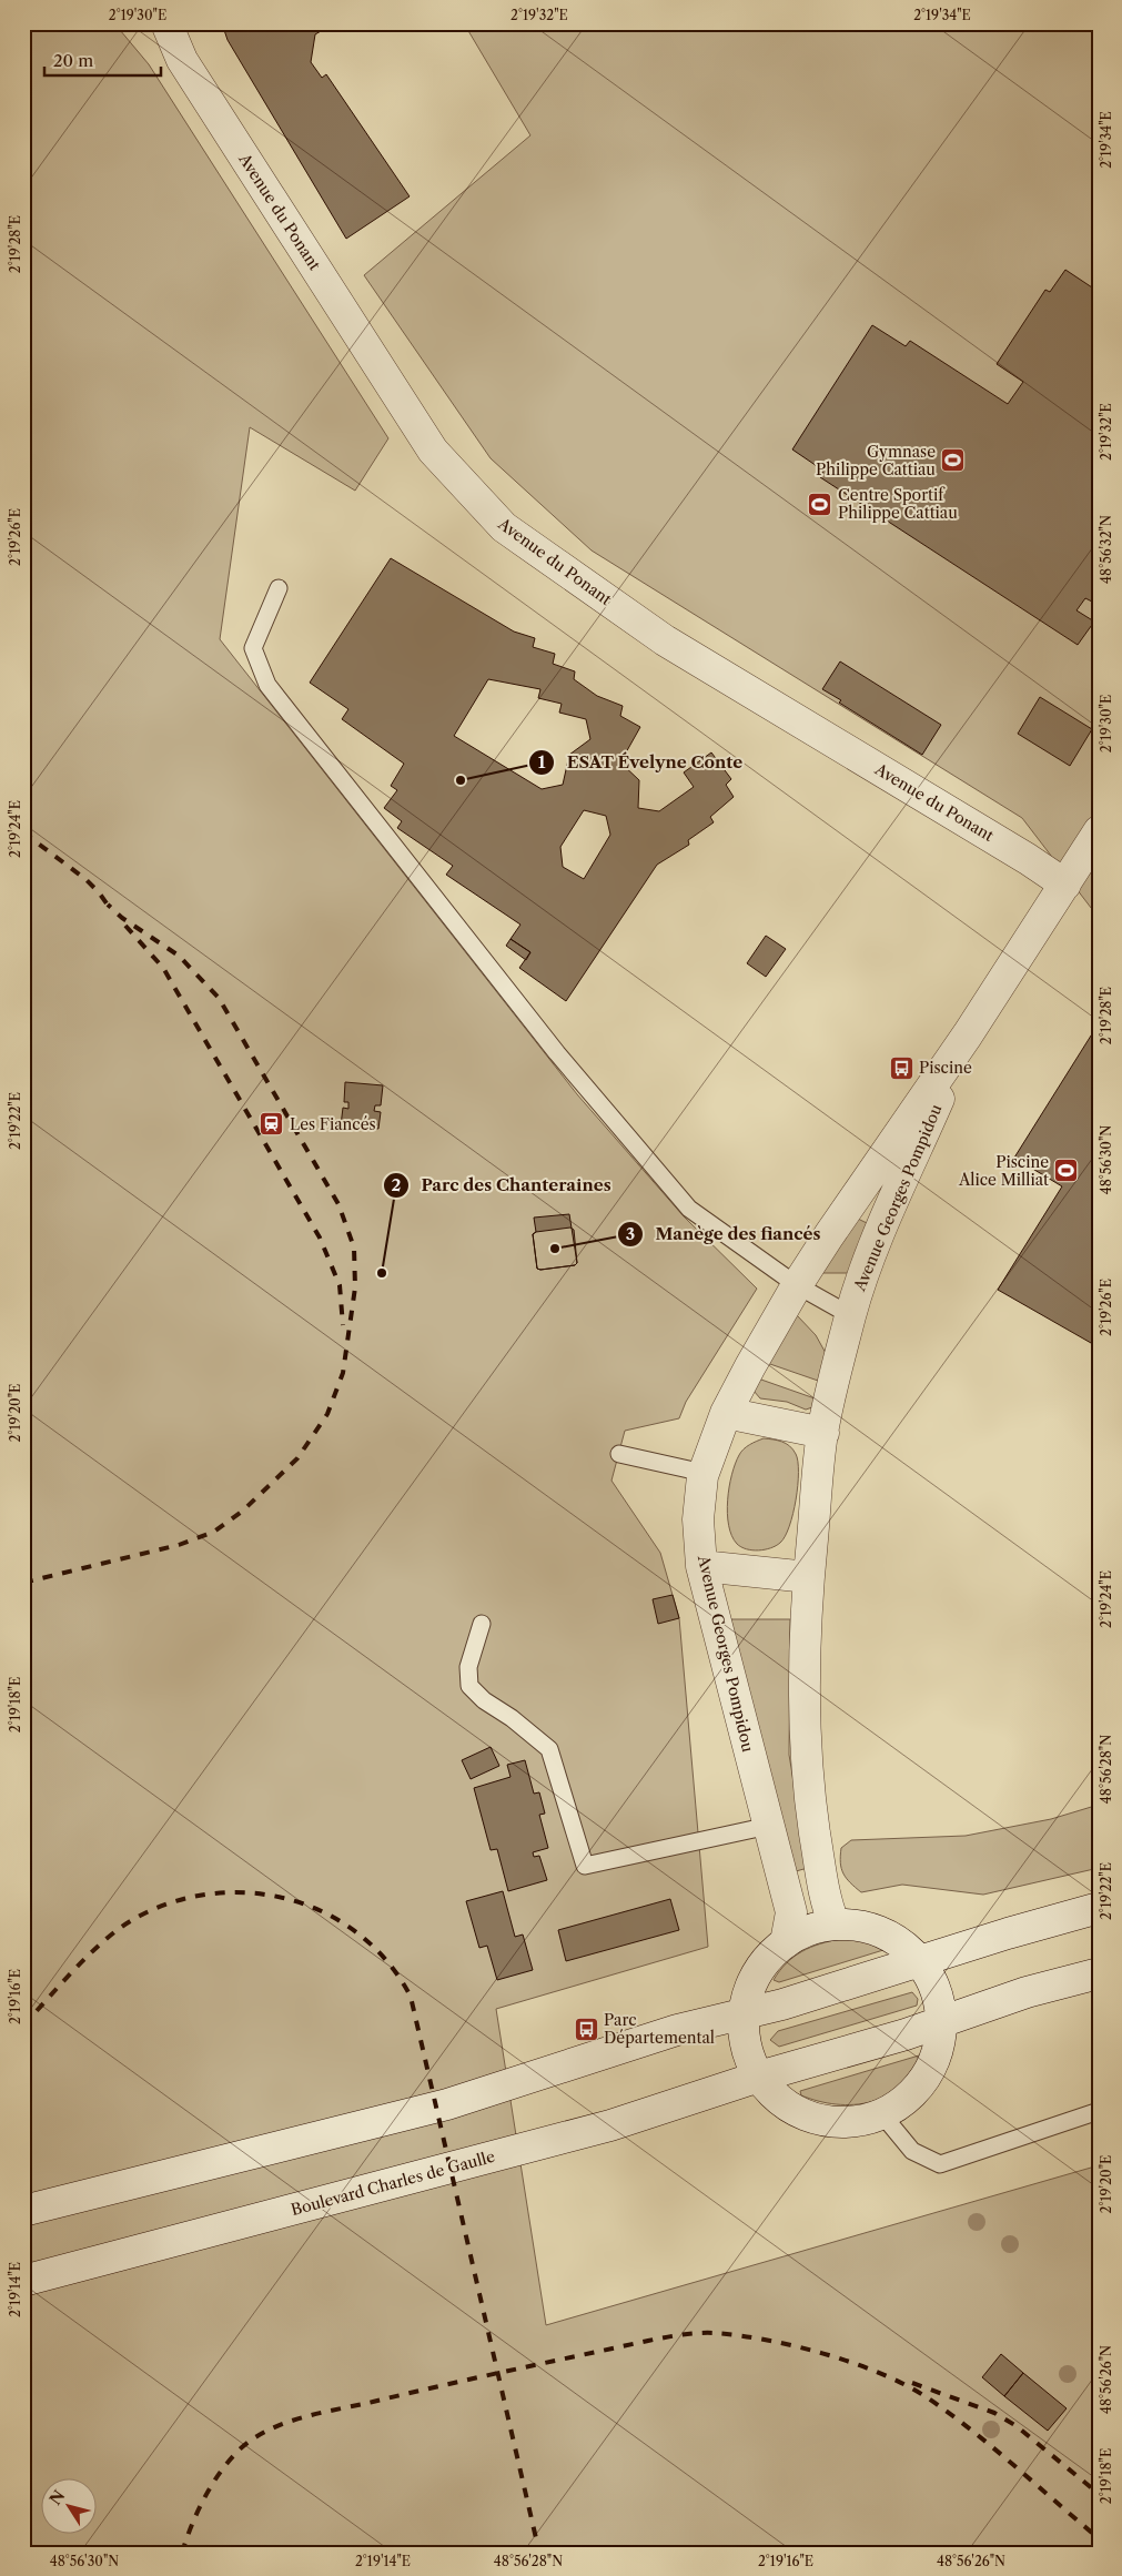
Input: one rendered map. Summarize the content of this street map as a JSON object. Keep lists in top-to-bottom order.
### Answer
{
  "streets": {
    "street": ["Avenue du Ponant", "Avenue Georges Pompidou", "Boulevard Charles de Gaulle"]
  },
  "crossings": [
    ["Avenue du Ponant", "Avenue Georges Pompidou"]
  ],
  "places": {
    "sports": ["Gymnase Philippe Cattiau", "Centre Sportif Philippe Cattiau", "Piscine Alice Milliat"],
    "other": ["ESAT Évelyne Conte", "Manège des fiancés", "Parc des Chanteraines"],
    "bus stop": ["Piscine", "Parc Départemental"],
    "station": ["Les Fiancés"]
  },
  "scale_bar": "20 m",
  "north": "top left",
  "coordinates": [
    "2°19'30\"E",
    "2°19'32\"E",
    "2°19'34\"E",
    "2°19'28\"E",
    "2°19'26\"E",
    "48°56'32\"N",
    "2°19'24\"E",
    "2°19'22\"E",
    "48°56'30\"N",
    "2°19'20\"E",
    "2°19'18\"E",
    "48°56'28\"N",
    "2°19'16\"E",
    "2°19'14\"E",
    "48°56'26\"N"
  ]
}
